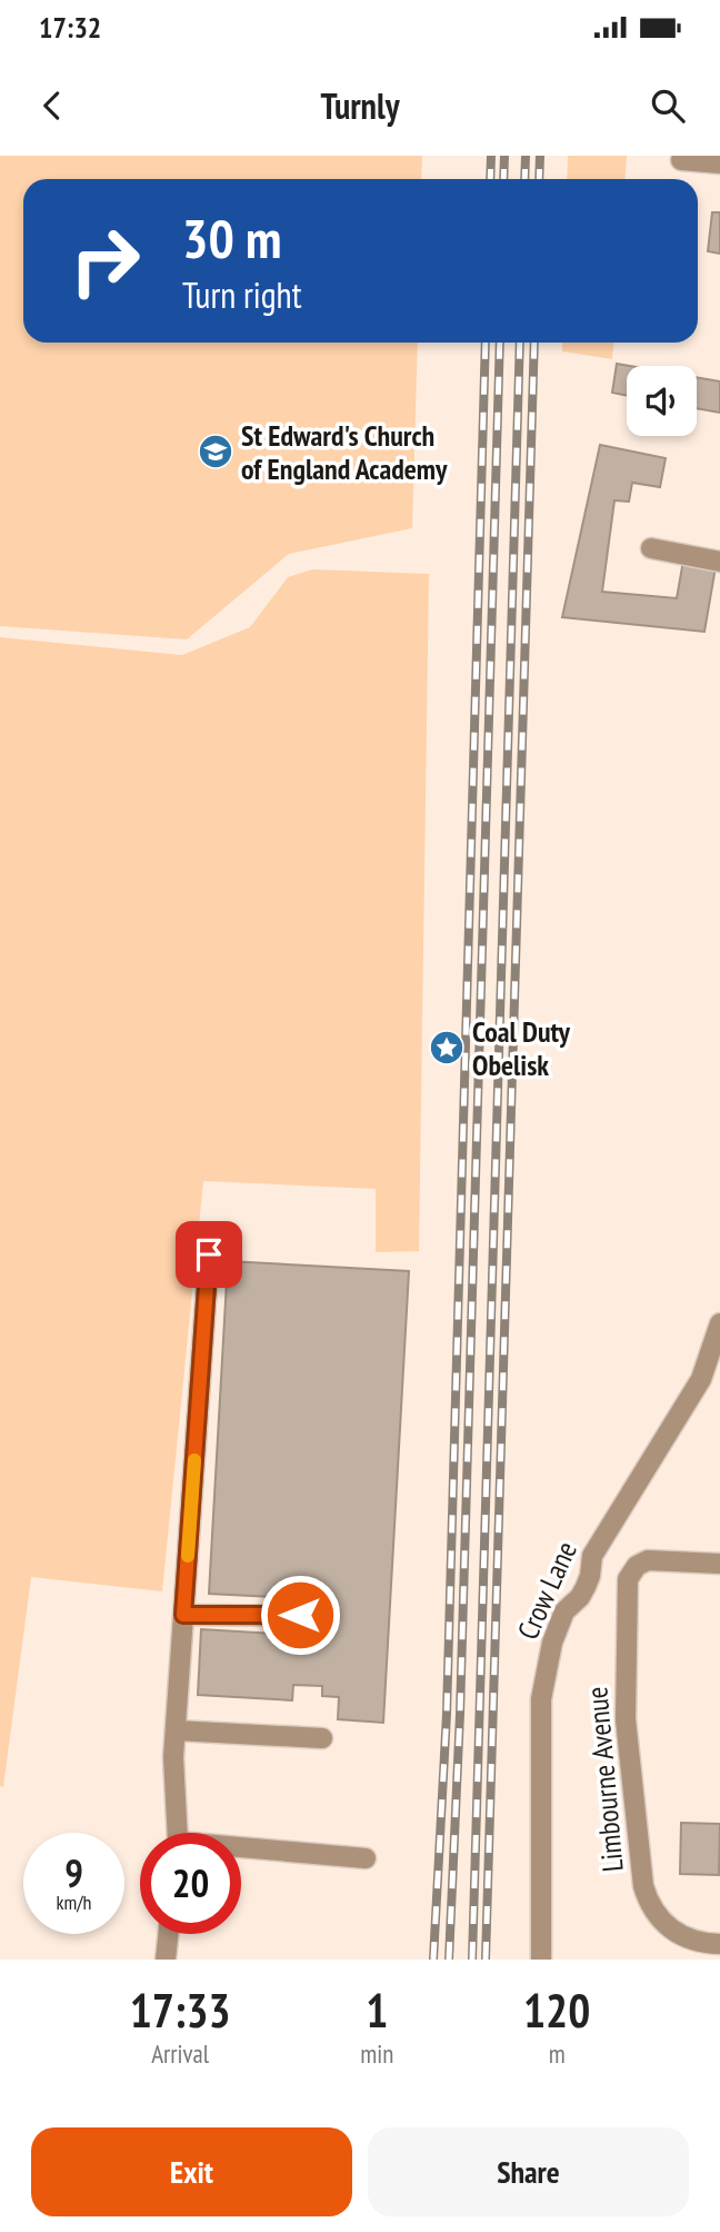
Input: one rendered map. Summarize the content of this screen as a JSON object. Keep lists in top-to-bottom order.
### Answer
{
  "streets": {
    "street": ["Crow Lane", "Limbourne Avenue"]
  },
  "places": {
    "school or university": ["St Edward's Church of England Academy"],
    "place": ["Coal Duty Obelisk"]
  },
  "page": {
    "status": "17:32",
    "header": "Turnly",
    "turn": ["30 m", "Turn right"],
    "speed": "9 km/h",
    "limit": "20",
    "eta": [
      "17:33",
      "Arrival",
      "1",
      "min",
      "120",
      "m"
    ],
    "buttons": ["Exit", "Share"]
  }
}
